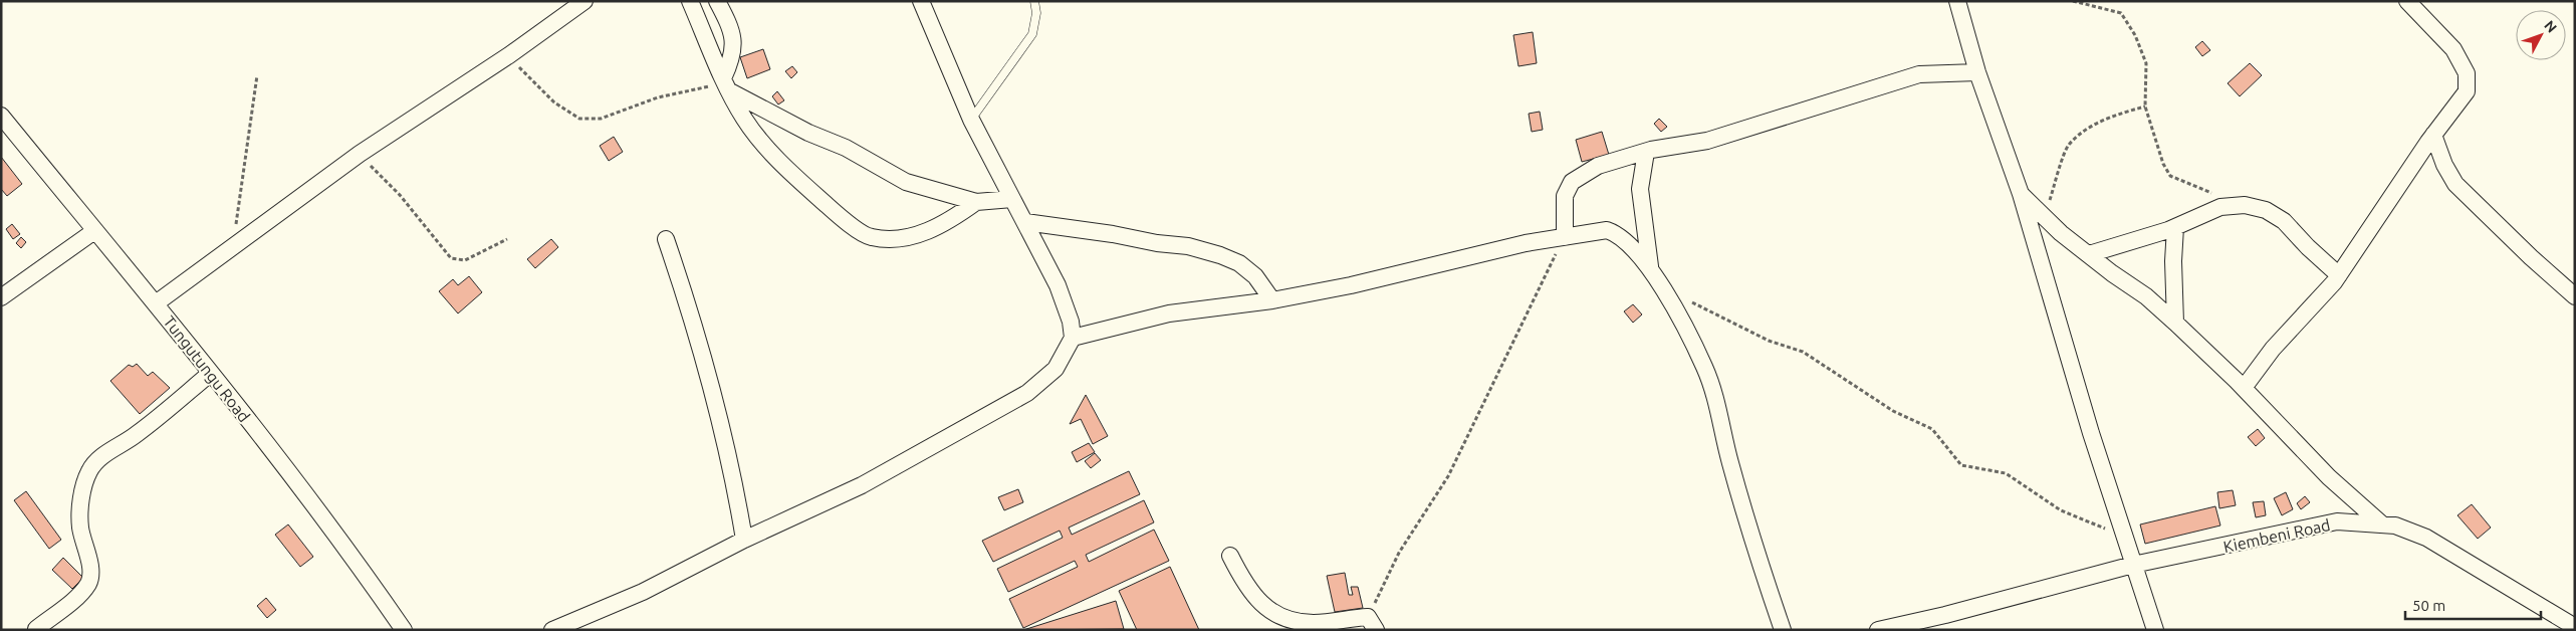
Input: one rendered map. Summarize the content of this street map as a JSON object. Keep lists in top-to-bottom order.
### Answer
{
  "streets": {
    "street": ["Tungutungu Road", "Kiembeni Road"]
  },
  "scale_bar": "50 m",
  "north": "top right"
}
